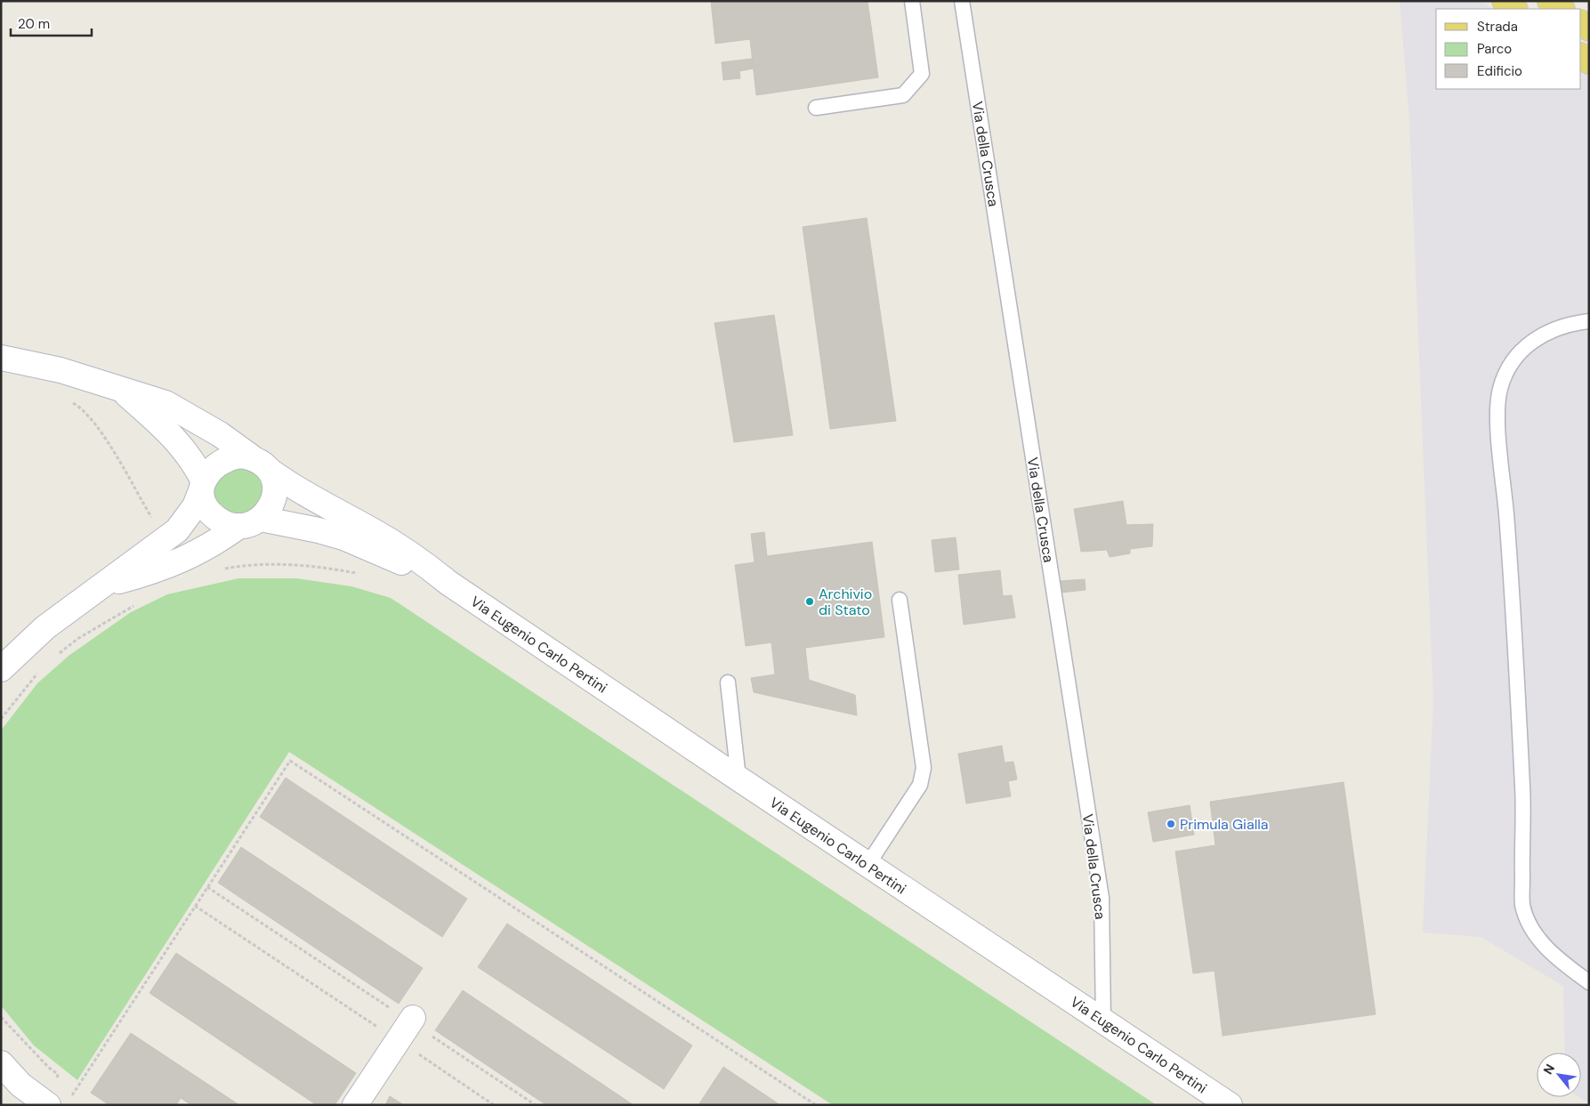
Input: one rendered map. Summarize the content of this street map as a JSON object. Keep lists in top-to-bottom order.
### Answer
{
  "streets": {
    "street": ["Via Eugenio Carlo Pertini"],
    "lane": ["Via della Crusca"]
  },
  "crossings": [
    ["Via della Crusca", "Via Eugenio Carlo Pertini"]
  ],
  "places": ["Archivio di Stato", "Primula Gialla"],
  "legend": ["Strada", "Parco", "Edificio"],
  "scale_bar": "20 m",
  "north": "top left"
}
